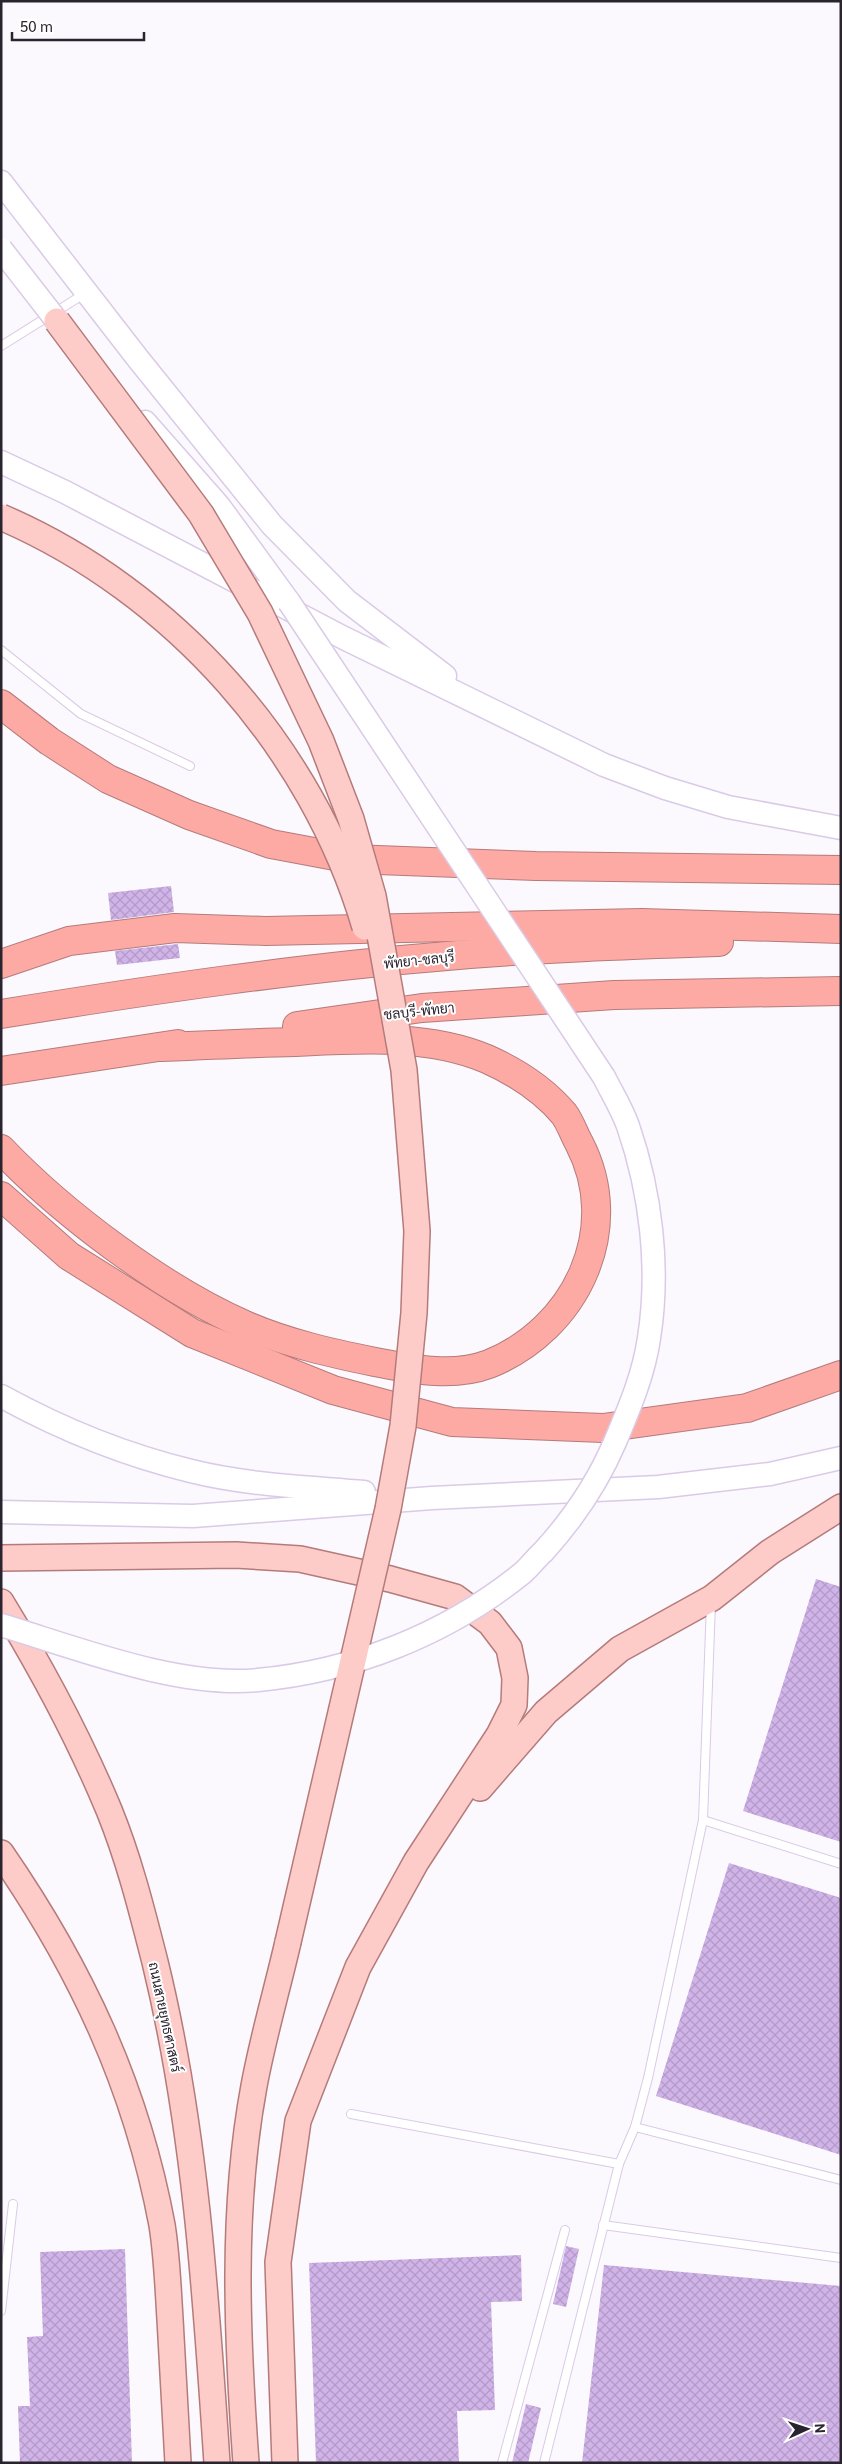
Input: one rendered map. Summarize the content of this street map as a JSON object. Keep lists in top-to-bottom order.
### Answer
{
  "streets": {
    "highway": ["พัทยา-ชลบุรี", "ชลบุรี-พัทยา"],
    "main road": ["ถนนสายยุทธศาสตร์"]
  },
  "scale_bar": "50 m",
  "north": "right"
}
